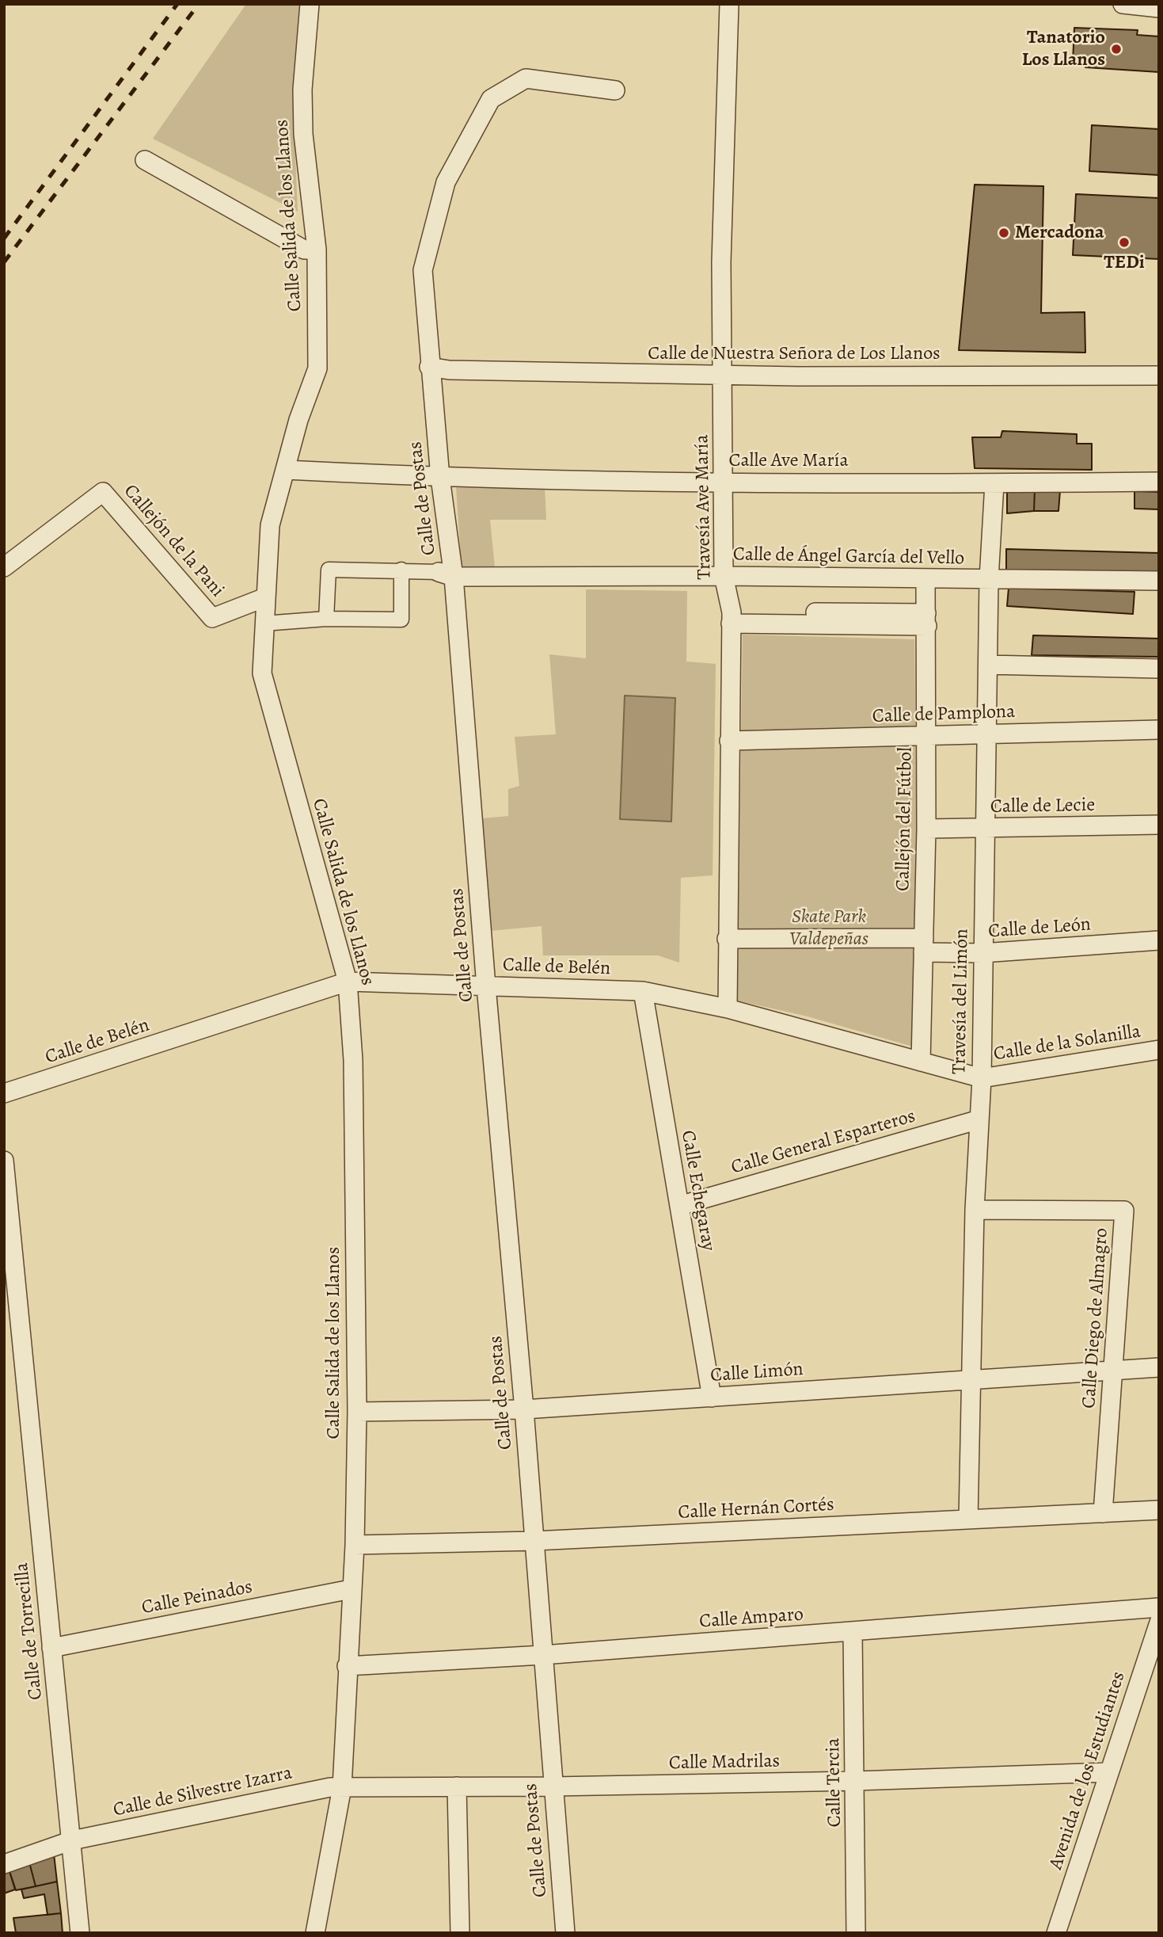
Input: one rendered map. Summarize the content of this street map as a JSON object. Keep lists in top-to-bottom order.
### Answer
{
  "streets": {
    "street": [
      "Calle Salida de los Llanos",
      "Calle de Nuestra Señora de Los Llanos",
      "Calle Ave María",
      "Calle de Postas",
      "Travesía Ave María",
      "Callejón de la Pani",
      "Calle de Ángel García del Vello",
      "Calle de Pamplona",
      "Calle de Lecie",
      "Callejón del Fútbol",
      "Calle de León",
      "Calle de Belén",
      "Travesía del Limón",
      "Calle de la Solanilla",
      "Calle General Esparteros",
      "Calle Echegaray",
      "Calle Diego de Almagro",
      "Calle Limón",
      "Calle Hernán Cortés",
      "Calle Peinados",
      "Calle Amparo",
      "Calle de Torrecilla",
      "Calle Madrilas",
      "Avenida de los Estudiantes",
      "Calle Tercia",
      "Calle de Silvestre Izarra"
    ]
  },
  "crossings": [
    ["Calle Salida de los Llanos", "Calle Ave María"],
    ["Calle Salida de los Llanos", "Callejón de la Pani"],
    ["Calle Salida de los Llanos", "Calle de Belén"],
    ["Calle Salida de los Llanos", "Calle Limón"],
    ["Calle Salida de los Llanos", "Calle Hernán Cortés"],
    ["Calle Salida de los Llanos", "Calle Peinados"],
    ["Calle Salida de los Llanos", "Calle Amparo"],
    ["Calle Salida de los Llanos", "Calle Madrilas"],
    ["Calle Salida de los Llanos", "Calle de Silvestre Izarra"],
    ["Calle de Nuestra Señora de Los Llanos", "Calle de Postas"],
    ["Calle de Nuestra Señora de Los Llanos", "Travesía Ave María"],
    ["Calle Ave María", "Calle de Postas"],
    ["Calle Ave María", "Travesía Ave María"],
    ["Calle Ave María", "Travesía del Limón"],
    ["Calle de Postas", "Calle de Ángel García del Vello"],
    ["Calle de Postas", "Calle de Belén"],
    ["Calle de Postas", "Calle Limón"],
    ["Calle de Postas", "Calle Hernán Cortés"],
    ["Calle de Postas", "Calle Amparo"],
    ["Calle de Postas", "Calle Madrilas"],
    ["Travesía Ave María", "Calle de Ángel García del Vello"],
    ["Travesía Ave María", "Calle de Pamplona"],
    ["Travesía Ave María", "Calle de León"],
    ["Travesía Ave María", "Calle de Belén"],
    ["Calle de Ángel García del Vello", "Callejón del Fútbol"],
    ["Calle de Ángel García del Vello", "Travesía del Limón"],
    ["Calle de Pamplona", "Callejón del Fútbol"],
    ["Calle de Pamplona", "Travesía del Limón"],
    ["Calle de Lecie", "Callejón del Fútbol"],
    ["Calle de Lecie", "Travesía del Limón"],
    ["Callejón del Fútbol", "Calle de León"],
    ["Callejón del Fútbol", "Calle de Belén"],
    ["Calle de León", "Travesía del Limón"],
    ["Calle de Belén", "Travesía del Limón"],
    ["Calle de Belén", "Calle de la Solanilla"],
    ["Calle de Belén", "Calle Echegaray"],
    ["Travesía del Limón", "Calle de la Solanilla"],
    ["Travesía del Limón", "Calle General Esparteros"],
    ["Travesía del Limón", "Calle Diego de Almagro"],
    ["Travesía del Limón", "Calle Limón"],
    ["Travesía del Limón", "Calle Hernán Cortés"],
    ["Calle General Esparteros", "Calle Echegaray"],
    ["Calle Echegaray", "Calle Limón"],
    ["Calle Diego de Almagro", "Calle Limón"],
    ["Calle Diego de Almagro", "Calle Hernán Cortés"],
    ["Calle Peinados", "Calle de Torrecilla"],
    ["Calle Amparo", "Calle Tercia"],
    ["Calle de Torrecilla", "Calle de Silvestre Izarra"],
    ["Calle Madrilas", "Avenida de los Estudiantes"],
    ["Calle Madrilas", "Calle Tercia"],
    ["Calle Madrilas", "Calle de Silvestre Izarra"]
  ],
  "parks": ["Skate Park Valdepeñas"],
  "places": ["Tanatorio Los Llanos", "Mercadona", "TEDi"]
}
